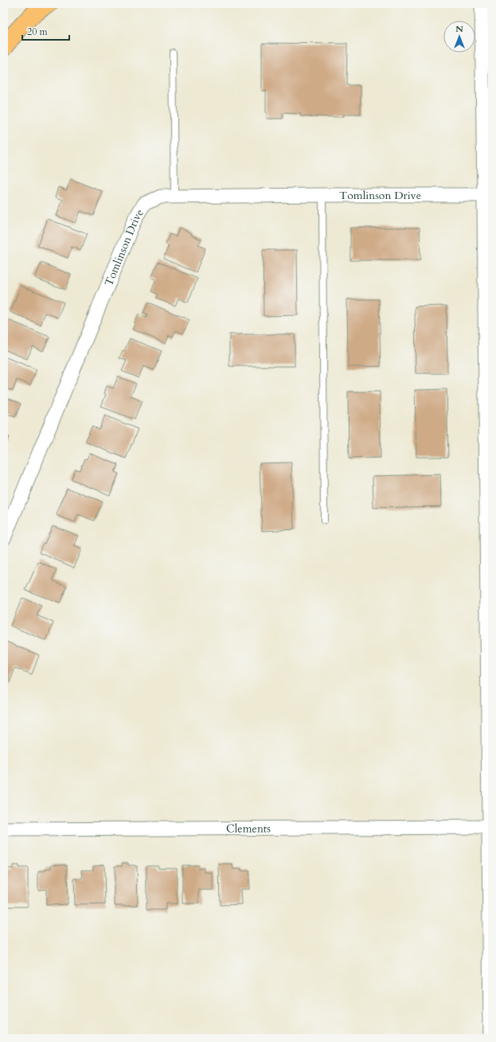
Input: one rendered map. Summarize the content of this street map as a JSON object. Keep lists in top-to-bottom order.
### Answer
{
  "streets": {
    "street": ["Tomlinson Drive", "Clements"]
  },
  "scale_bar": "20 m",
  "north": "top"
}
